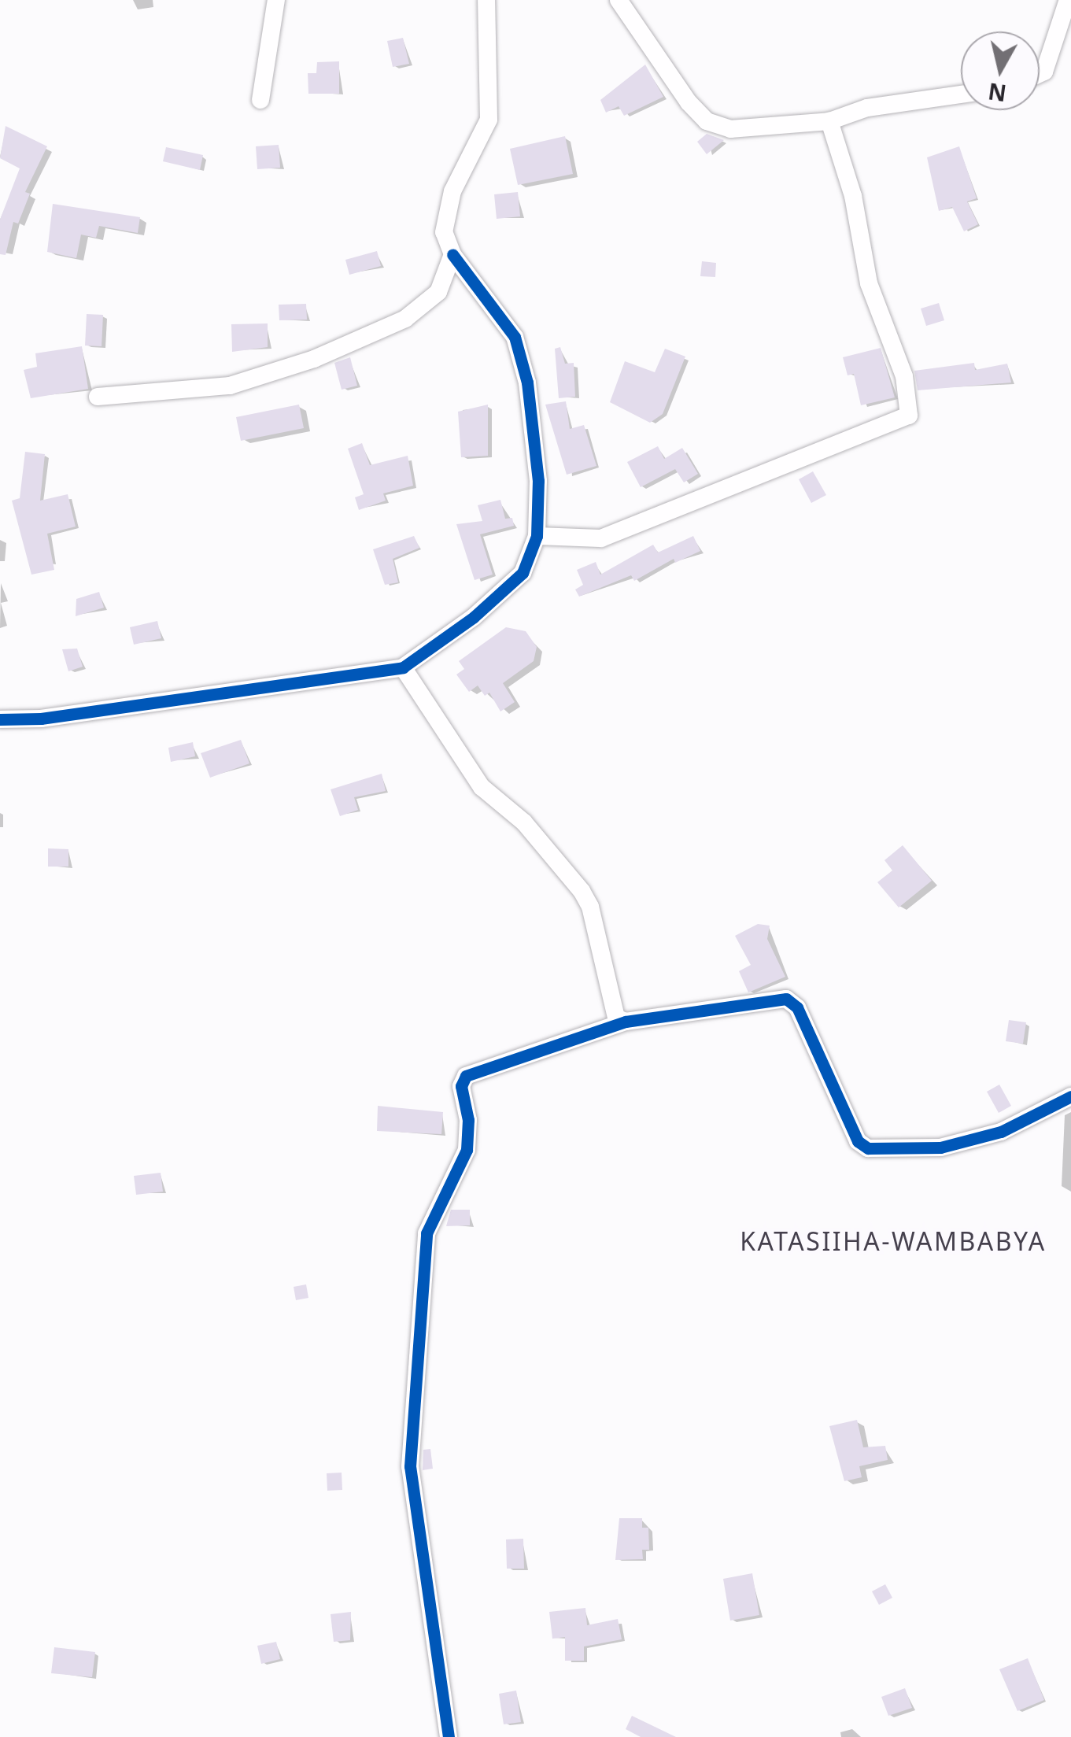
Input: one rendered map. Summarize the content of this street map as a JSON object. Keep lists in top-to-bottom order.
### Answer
{
  "districts": ["KATASIIHA-WAMBABYA"],
  "north": "bottom"
}
